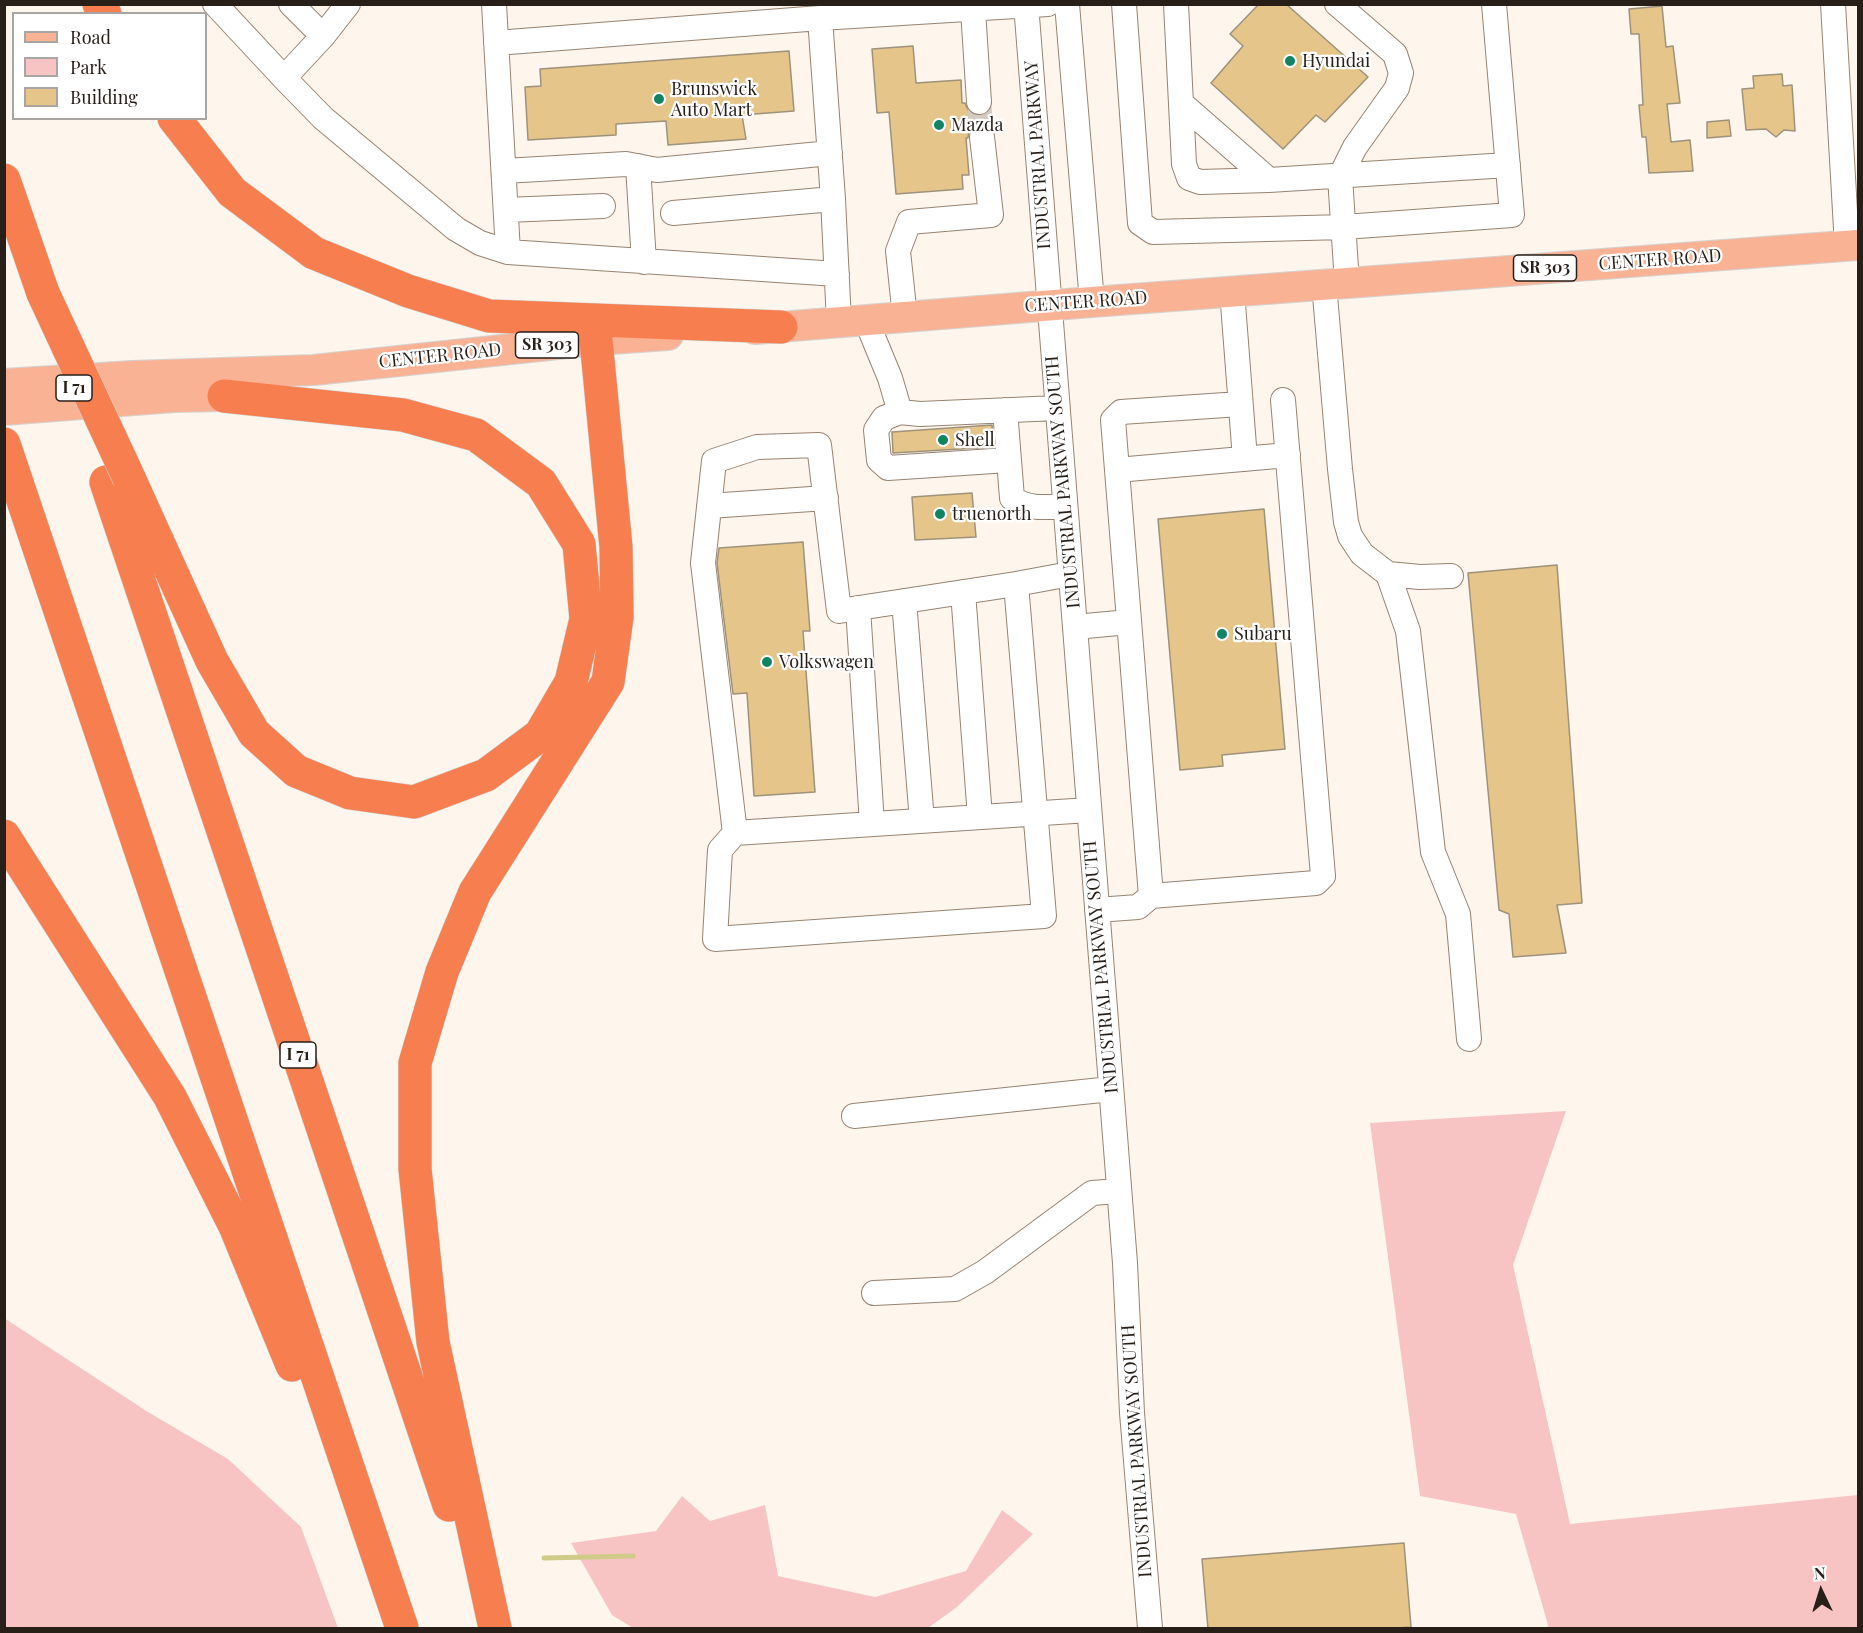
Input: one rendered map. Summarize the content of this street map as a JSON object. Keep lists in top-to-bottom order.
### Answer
{
  "streets": {
    "highway": ["I 71"],
    "main road": ["CENTER ROAD", "SR 303"],
    "street": ["INDUSTRIAL PARKWAY", "INDUSTRIAL PARKWAY SOUTH"]
  },
  "crossings": [
    ["INDUSTRIAL PARKWAY", "CENTER ROAD"],
    ["INDUSTRIAL PARKWAY", "INDUSTRIAL PARKWAY SOUTH"],
    ["CENTER ROAD", "INDUSTRIAL PARKWAY SOUTH"]
  ],
  "places": [
    "Hyundai",
    "Brunswick Auto Mart",
    "Mazda",
    "Shell",
    "truenorth",
    "Subaru",
    "Volkswagen"
  ],
  "legend": ["Road", "Park", "Building"],
  "north": "top"
}
